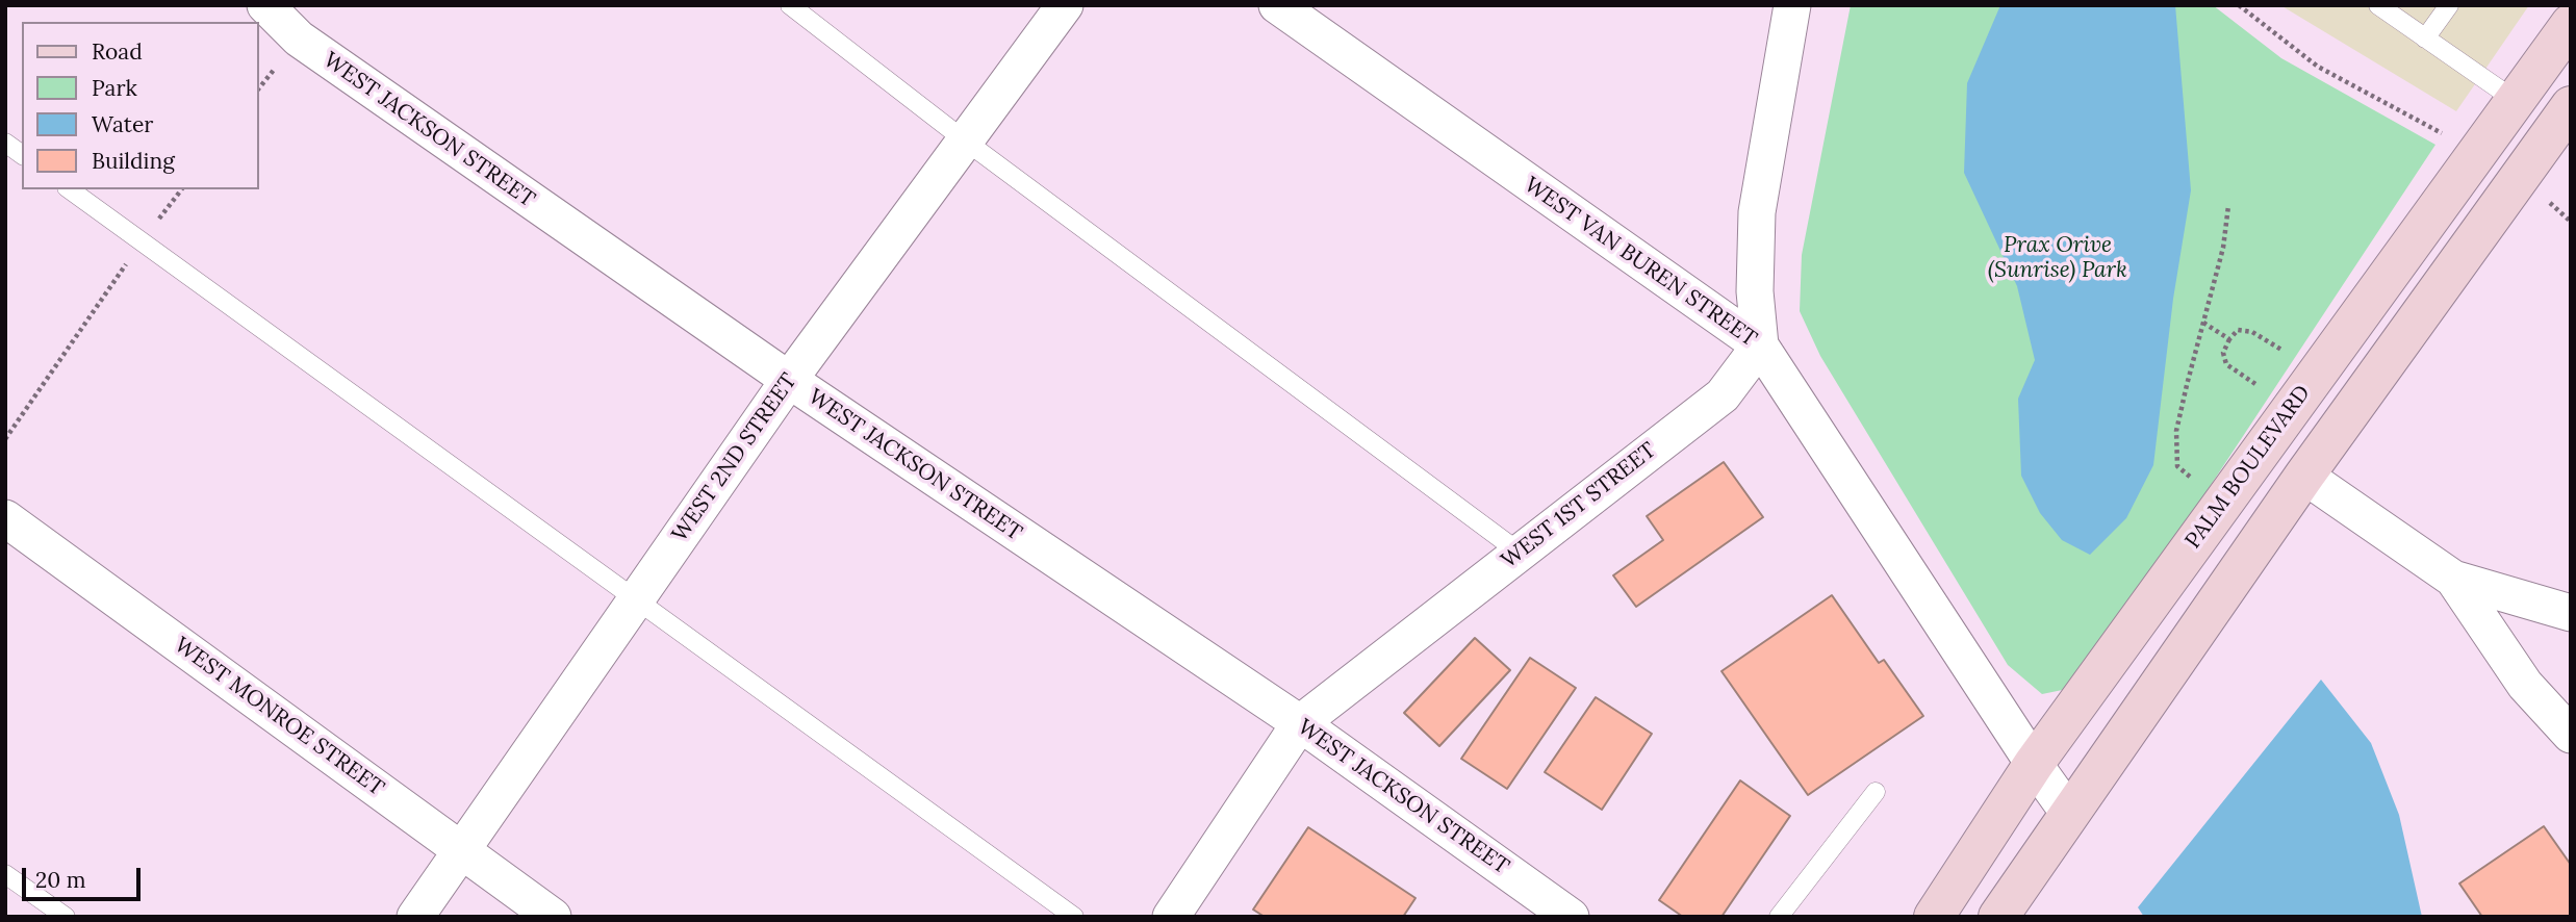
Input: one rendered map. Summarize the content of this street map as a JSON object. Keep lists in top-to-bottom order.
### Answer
{
  "streets": {
    "main road": ["PALM BOULEVARD"],
    "street": [
      "WEST JACKSON STREET",
      "WEST VAN BUREN STREET",
      "WEST 2ND STREET",
      "WEST 1ST STREET",
      "WEST MONROE STREET"
    ]
  },
  "crossings": [
    ["WEST JACKSON STREET", "WEST 2ND STREET"],
    ["WEST JACKSON STREET", "WEST 1ST STREET"],
    ["WEST VAN BUREN STREET", "PALM BOULEVARD"],
    ["WEST VAN BUREN STREET", "WEST 1ST STREET"],
    ["WEST 2ND STREET", "WEST MONROE STREET"]
  ],
  "parks": ["Prax Orive (Sunrise) Park"],
  "legend": [
    "Road",
    "Park",
    "Water",
    "Building"
  ],
  "scale_bar": "20 m"
}
